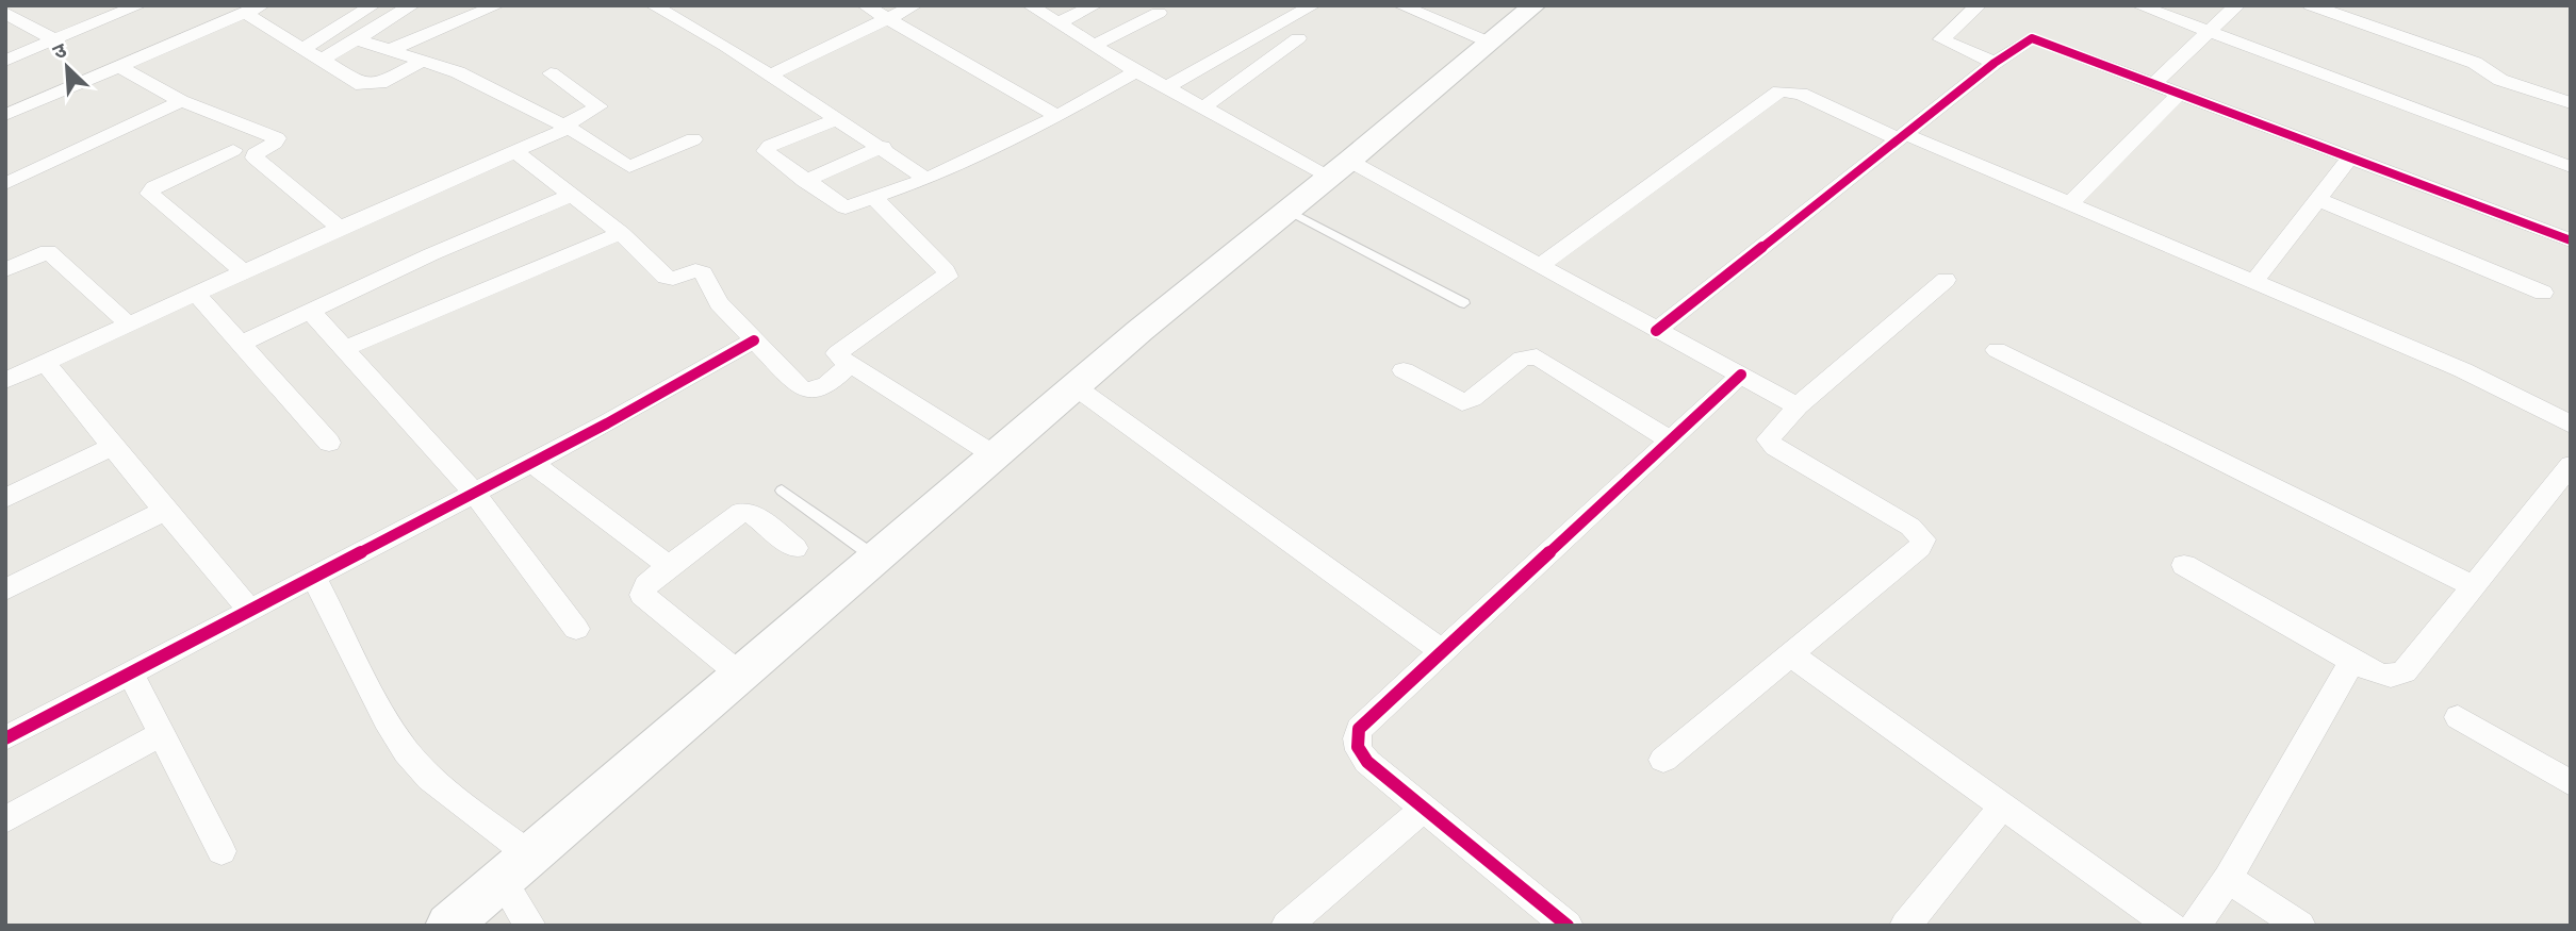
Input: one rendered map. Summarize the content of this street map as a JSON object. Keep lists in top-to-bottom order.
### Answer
{
  "north": "top left"
}
